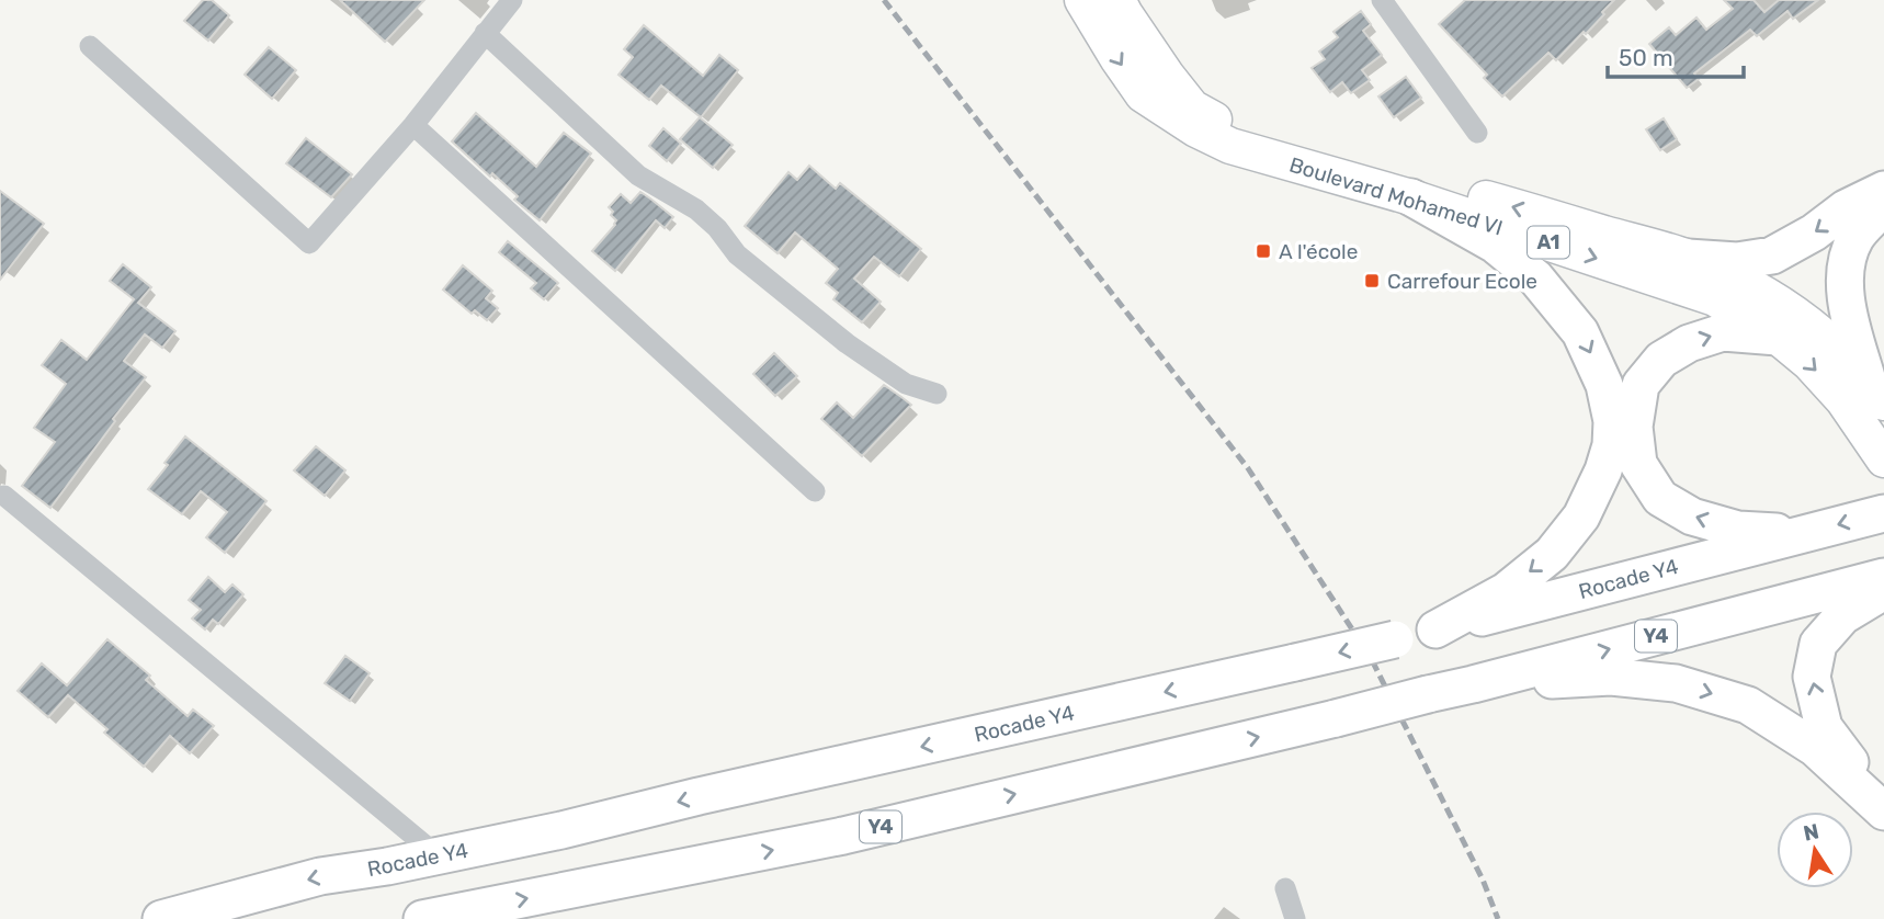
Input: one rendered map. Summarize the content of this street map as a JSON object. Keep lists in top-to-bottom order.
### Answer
{
  "streets": {
    "highway": ["Rocade Y4", "Y4"],
    "main road": ["Boulevard Mohamed VI", "A1"]
  },
  "places": {
    "transit": ["A l'école", "Carrefour Ecole"]
  },
  "scale_bar": "50 m",
  "north": "top"
}
